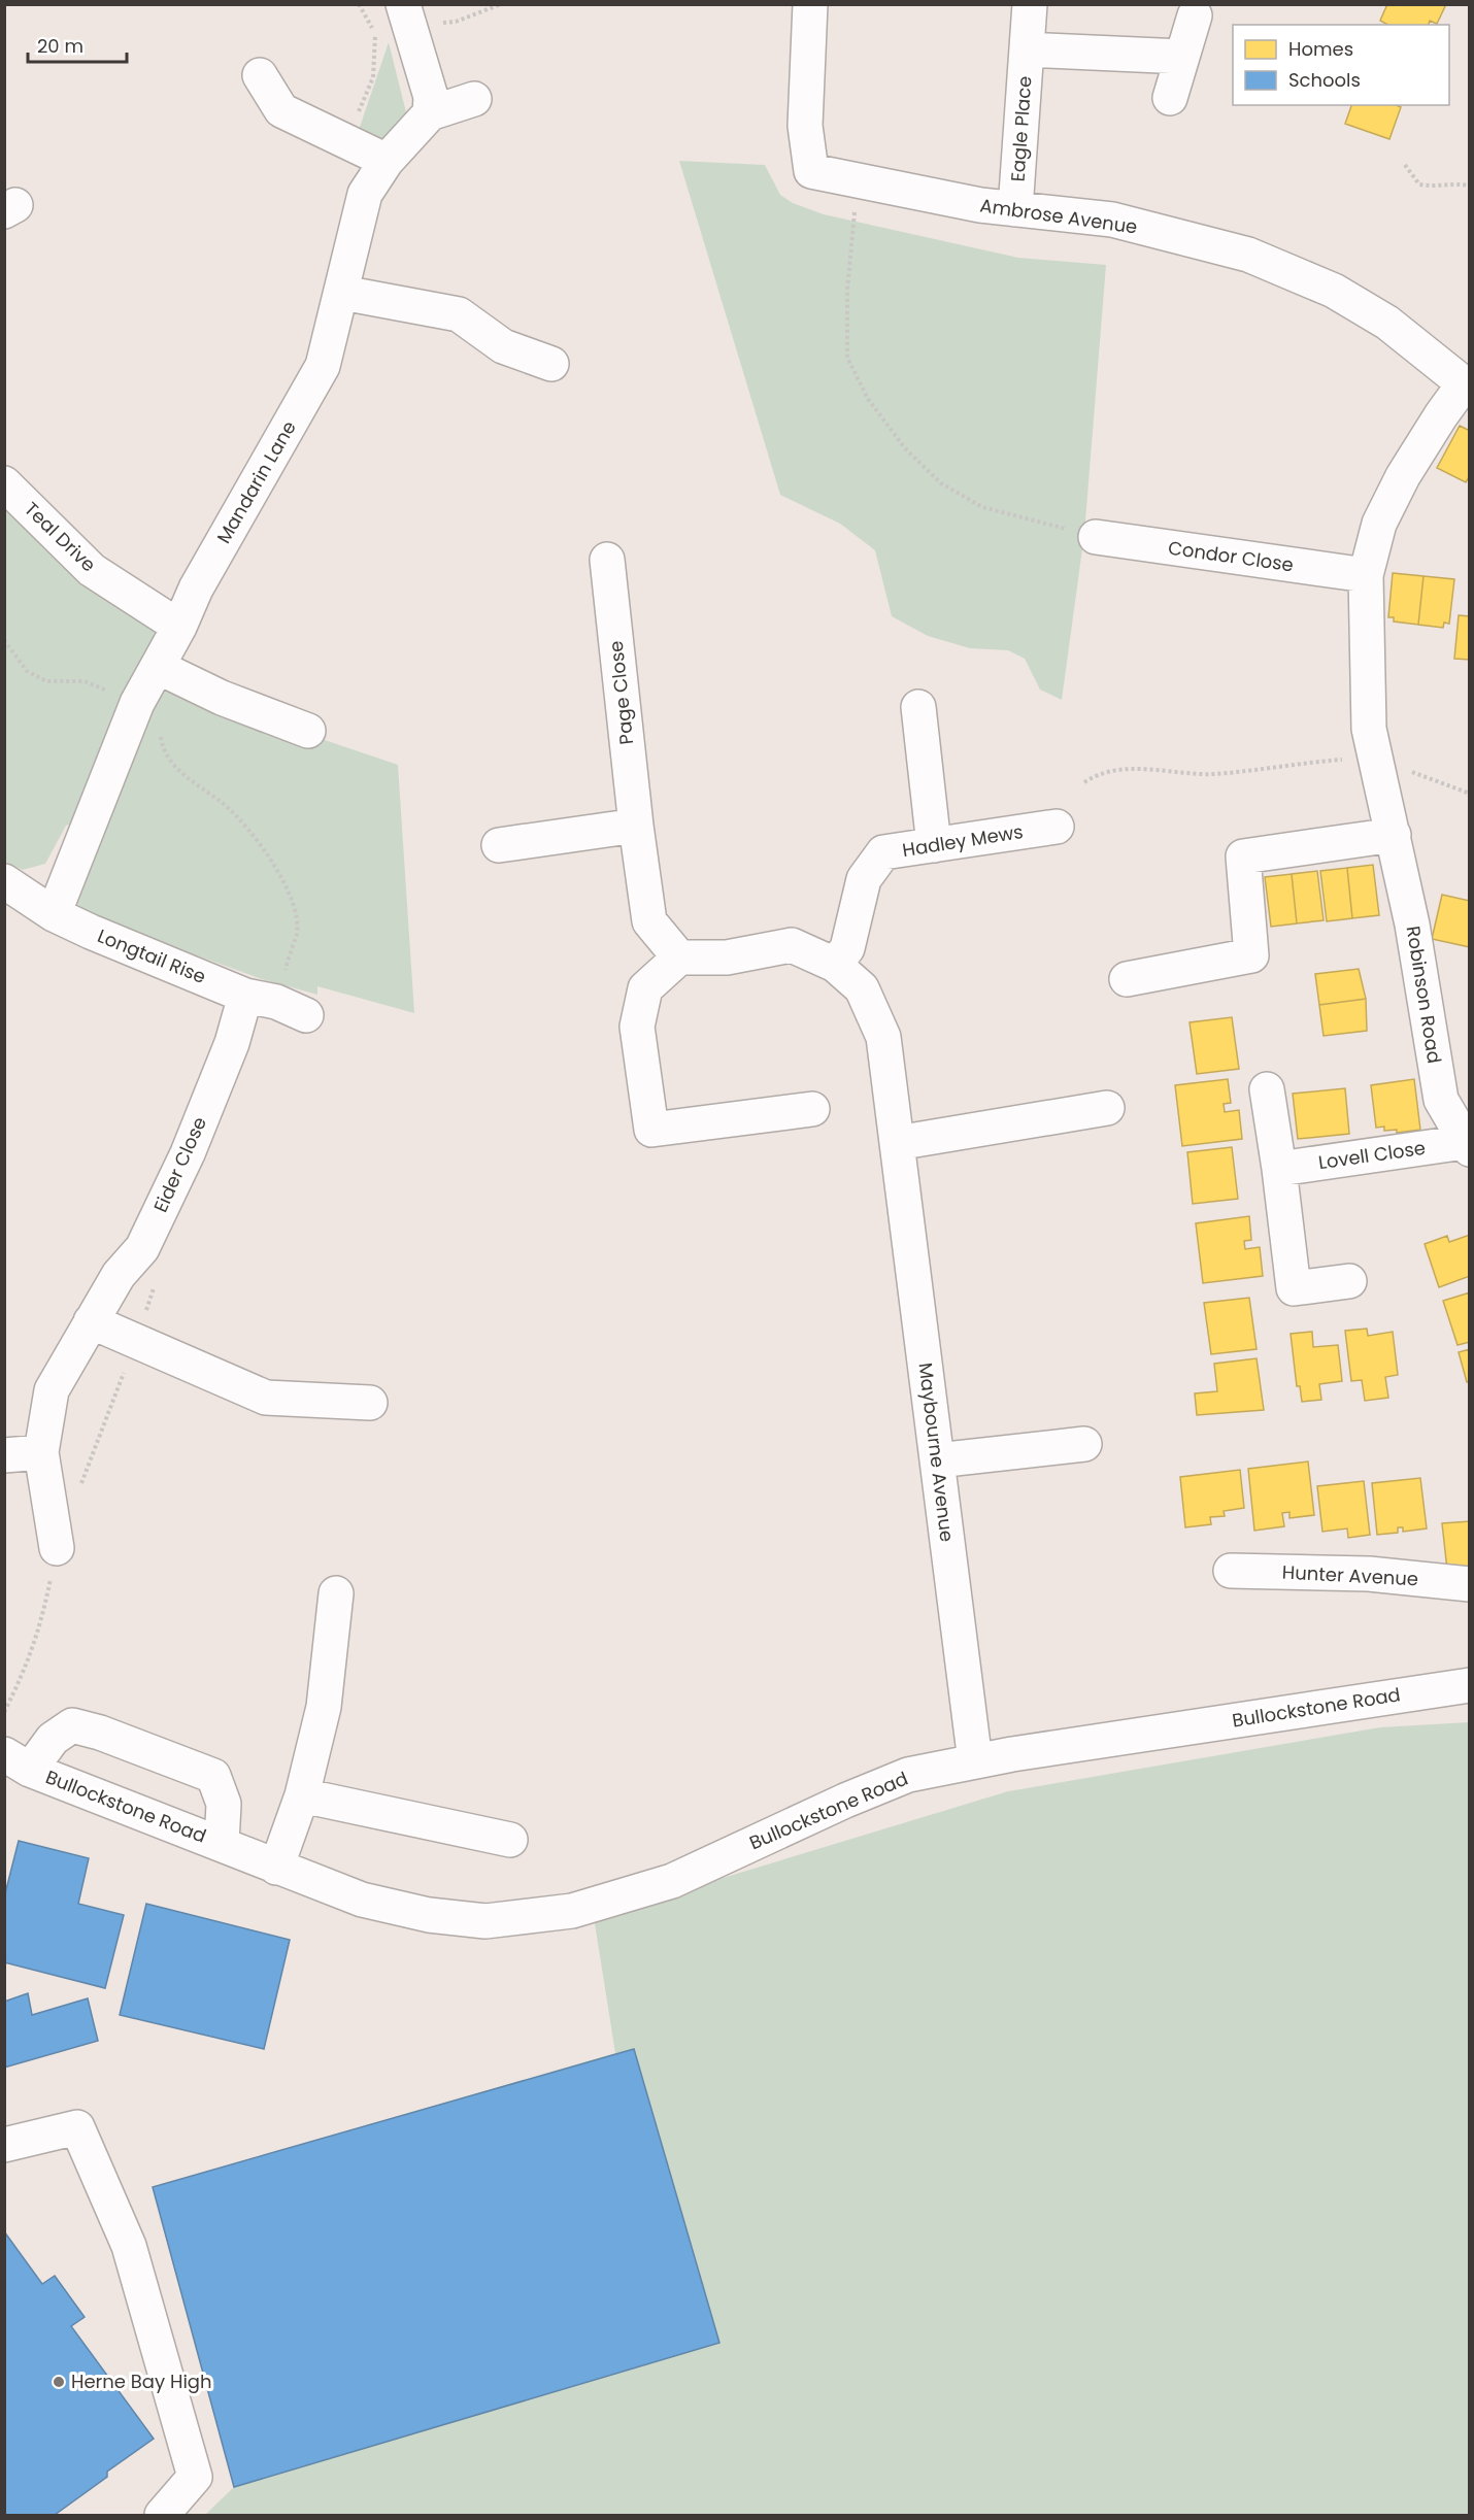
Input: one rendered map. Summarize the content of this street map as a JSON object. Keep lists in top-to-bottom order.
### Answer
{
  "streets": {
    "street": [
      "Eagle Place",
      "Ambrose Avenue",
      "Mandarin Lane",
      "Teal Drive",
      "Condor Close",
      "Page Close",
      "Hadley Mews",
      "Longtail Rise",
      "Robinson Road",
      "Lovell Close",
      "Eider Close",
      "Maybourne Avenue",
      "Hunter Avenue",
      "Bullockstone Road"
    ]
  },
  "crossings": [
    ["Eagle Place", "Ambrose Avenue"],
    ["Mandarin Lane", "Teal Drive"],
    ["Mandarin Lane", "Longtail Rise"],
    ["Hadley Mews", "Maybourne Avenue"],
    ["Longtail Rise", "Eider Close"],
    ["Robinson Road", "Lovell Close"],
    ["Maybourne Avenue", "Bullockstone Road"]
  ],
  "places": ["Herne Bay High"],
  "legend": ["Homes", "Schools"],
  "scale_bar": "20 m"
}
